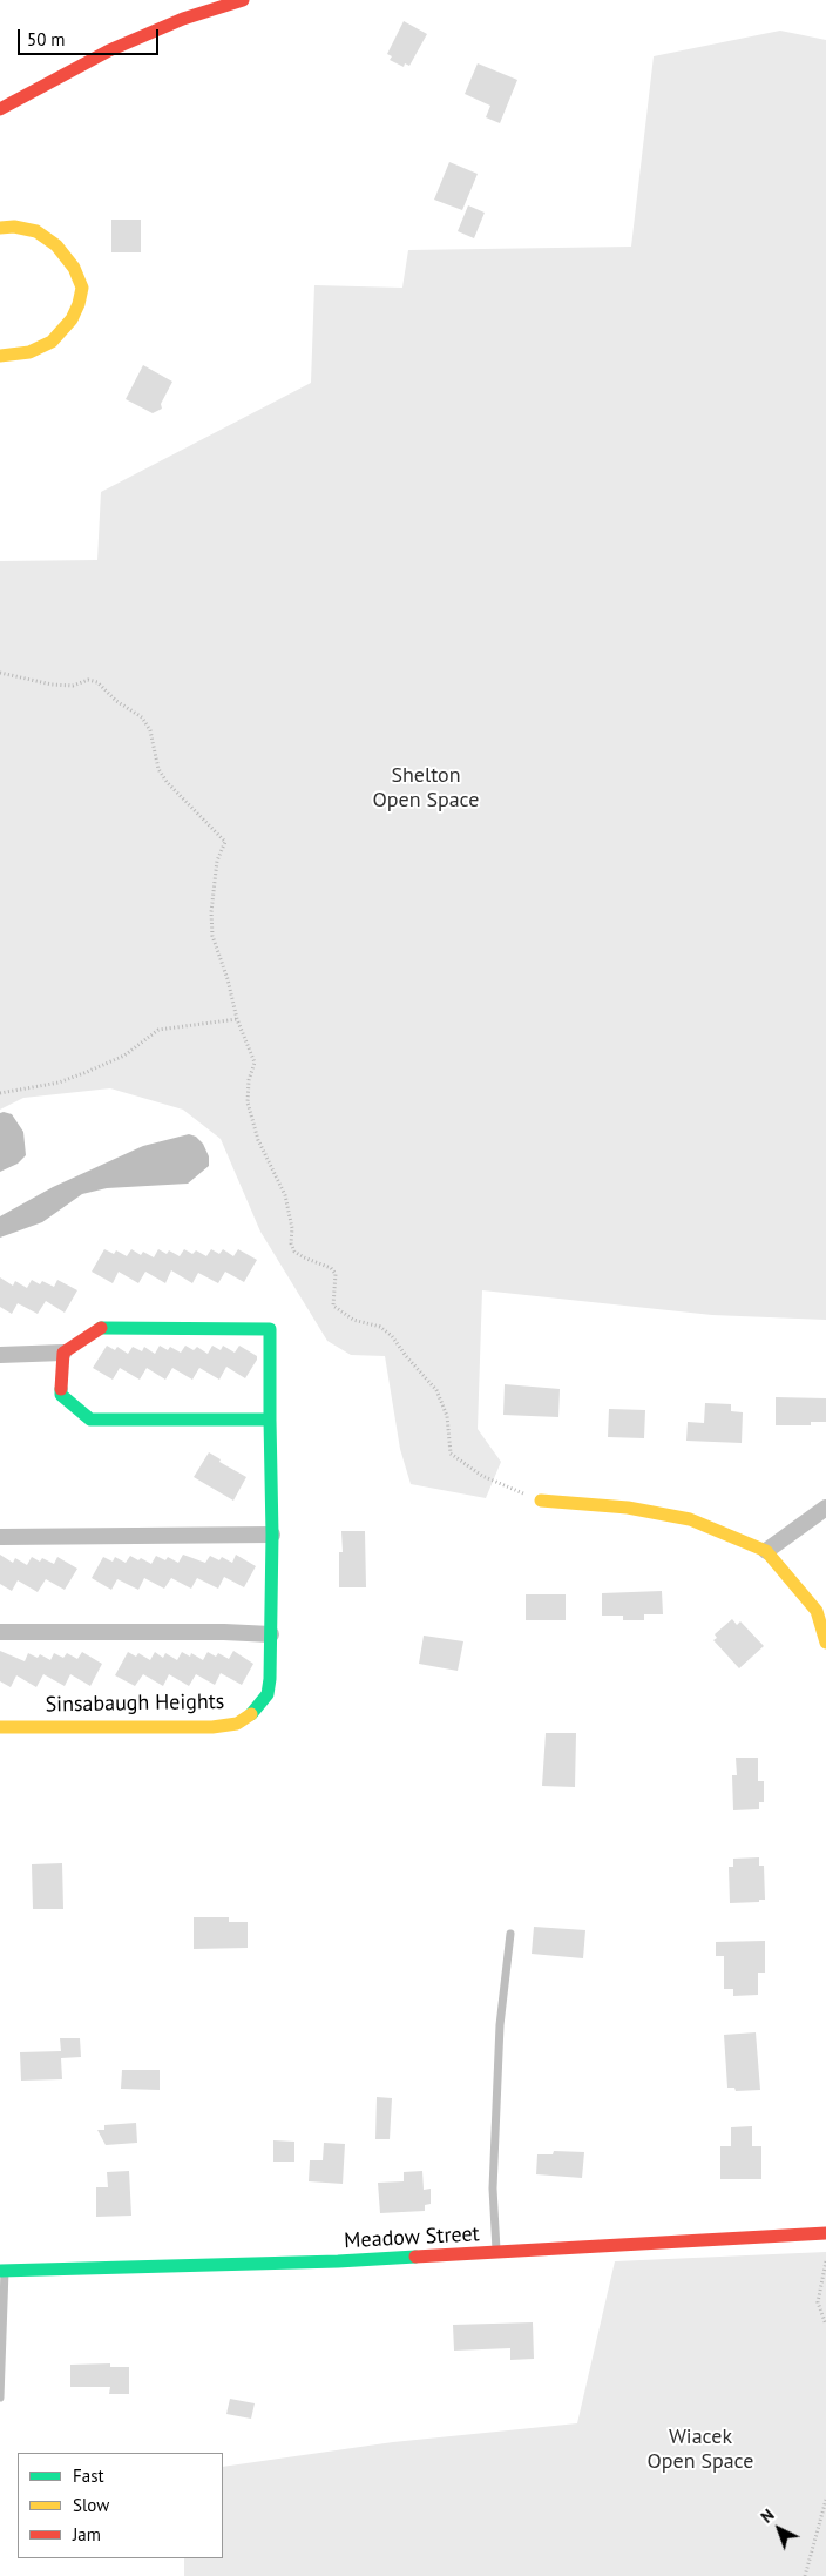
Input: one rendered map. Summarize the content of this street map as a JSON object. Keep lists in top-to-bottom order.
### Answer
{
  "streets": {
    "street": ["Sinsabaugh Heights", "Meadow Street"]
  },
  "parks": ["Shelton Open Space", "Wiacek Open Space"],
  "legend": ["Fast", "Slow", "Jam"],
  "scale_bar": "50 m",
  "north": "top left"
}
